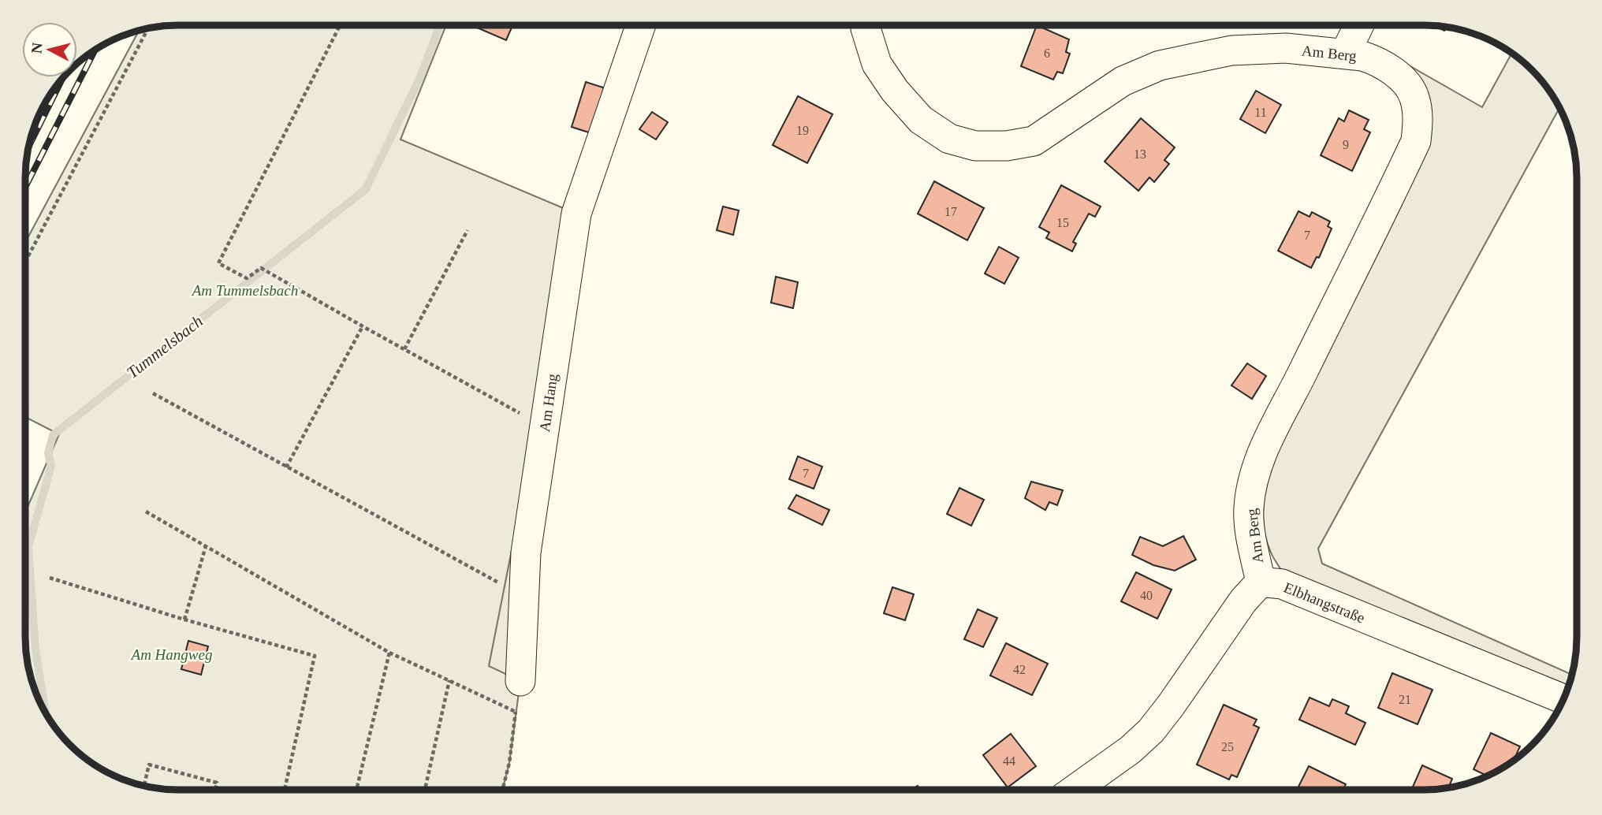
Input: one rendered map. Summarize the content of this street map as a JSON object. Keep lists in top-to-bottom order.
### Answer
{
  "streets": {
    "street": ["Am Berg", "Am Hang", "Elbhangstraße"]
  },
  "crossings": [
    ["Am Berg", "Elbhangstraße"]
  ],
  "water": ["Tummelsbach"],
  "parks": ["Am Tummelsbach", "Am Hangweg"],
  "house_numbers": [
    "6",
    "11",
    "19",
    "9",
    "13",
    "17",
    "15",
    "7",
    "7",
    "40",
    "42",
    "21",
    "25",
    "44"
  ],
  "north": "left"
}
